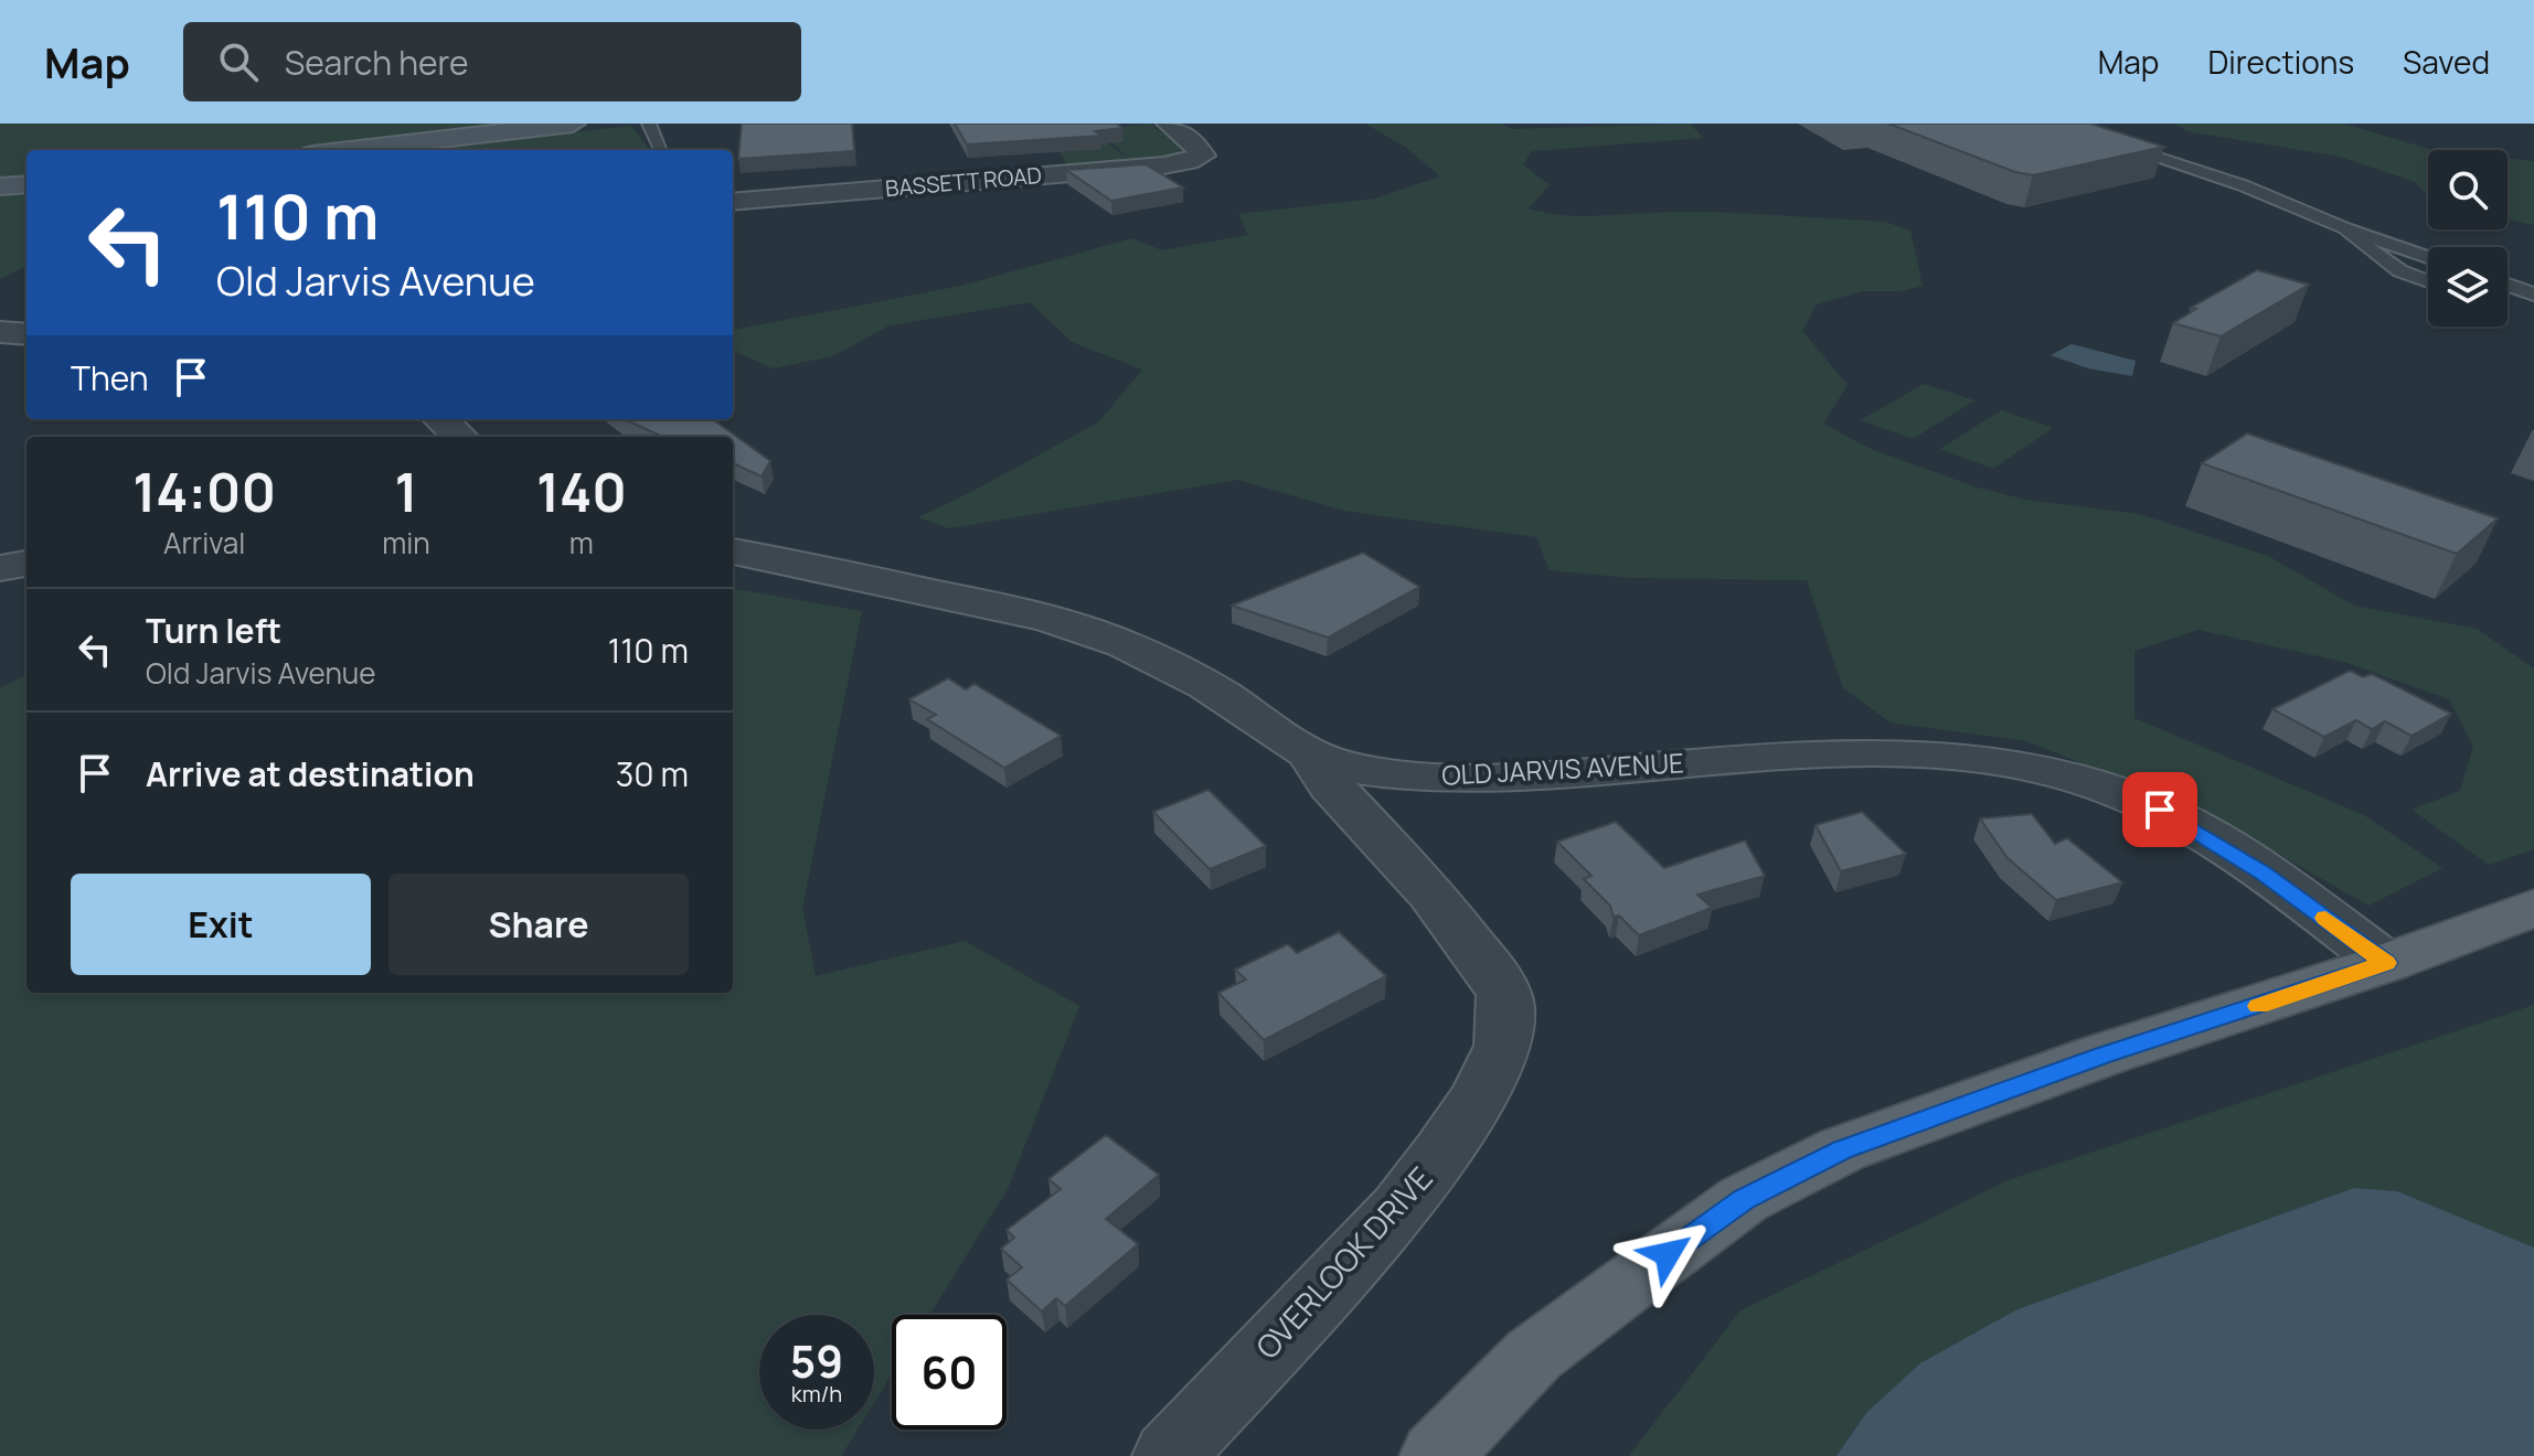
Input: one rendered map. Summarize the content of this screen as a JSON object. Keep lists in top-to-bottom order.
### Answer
{
  "streets": {
    "street": ["BASSETT ROAD", "OLD JARVIS AVENUE", "OVERLOOK DRIVE"]
  },
  "crossings": [
    ["OLD JARVIS AVENUE", "OVERLOOK DRIVE"]
  ],
  "page": {
    "header": "Map",
    "search": "Search here",
    "nav": ["Map", "Directions", "Saved"],
    "turn": ["110 m", "Old Jarvis Avenue"],
    "then": "Then",
    "eta": [
      "14:00",
      "Arrival",
      "1",
      "min",
      "140",
      "m"
    ],
    "list": [
      {
        "name": "Turn left",
        "note": "Old Jarvis Avenue",
        "value": "110 m"
      },
      {
        "name": "Arrive at destination",
        "value": "30 m"
      }
    ],
    "buttons": ["Exit", "Share"],
    "speed": "59 km/h",
    "limit": "60"
  }
}
